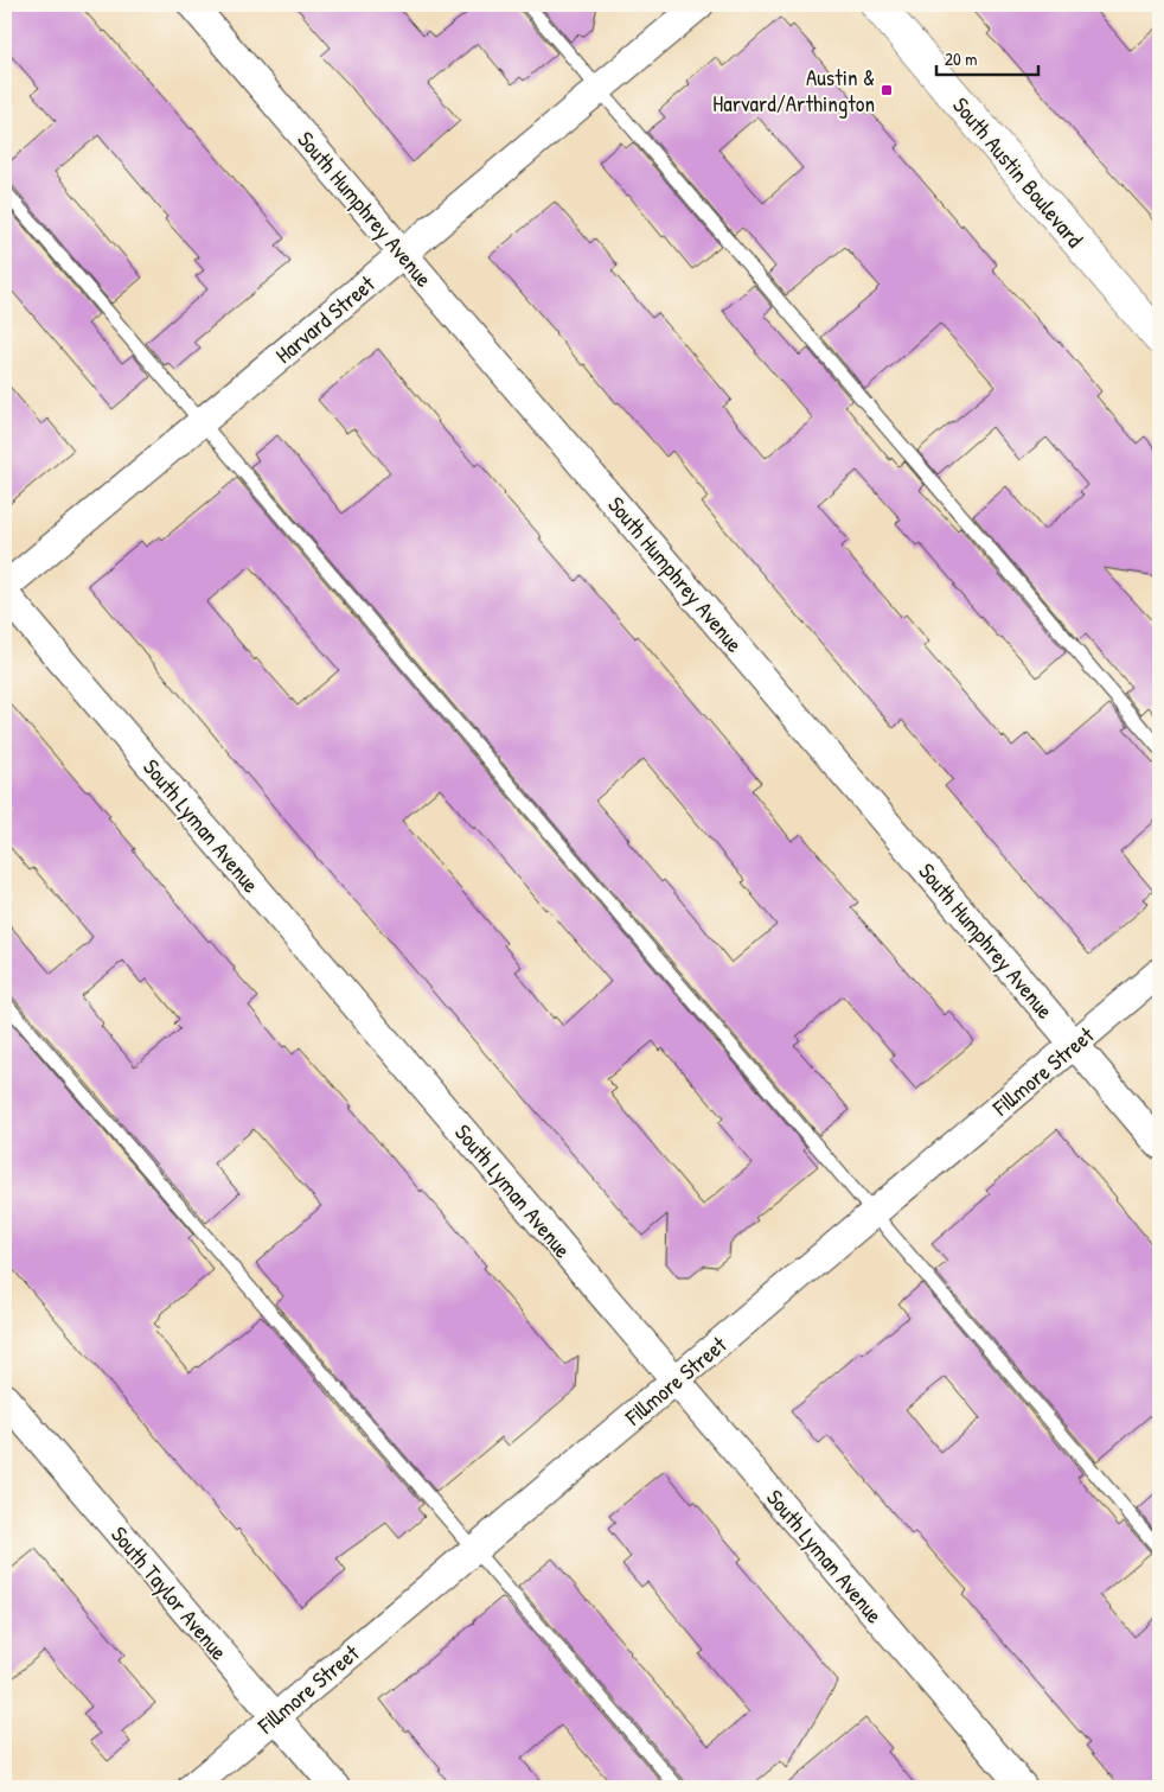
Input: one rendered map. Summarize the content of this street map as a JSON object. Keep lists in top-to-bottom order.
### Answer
{
  "streets": {
    "street": [
      "South Austin Boulevard",
      "South Humphrey Avenue",
      "Harvard Street",
      "South Lyman Avenue",
      "Fillmore Street",
      "South Taylor Avenue"
    ]
  },
  "crossings": [
    ["South Humphrey Avenue", "Harvard Street"],
    ["South Humphrey Avenue", "Fillmore Street"],
    ["South Lyman Avenue", "Fillmore Street"],
    ["Fillmore Street", "South Taylor Avenue"]
  ],
  "places": {
    "transit": ["Austin & Harvard/Arthington"]
  },
  "scale_bar": "20 m"
}
